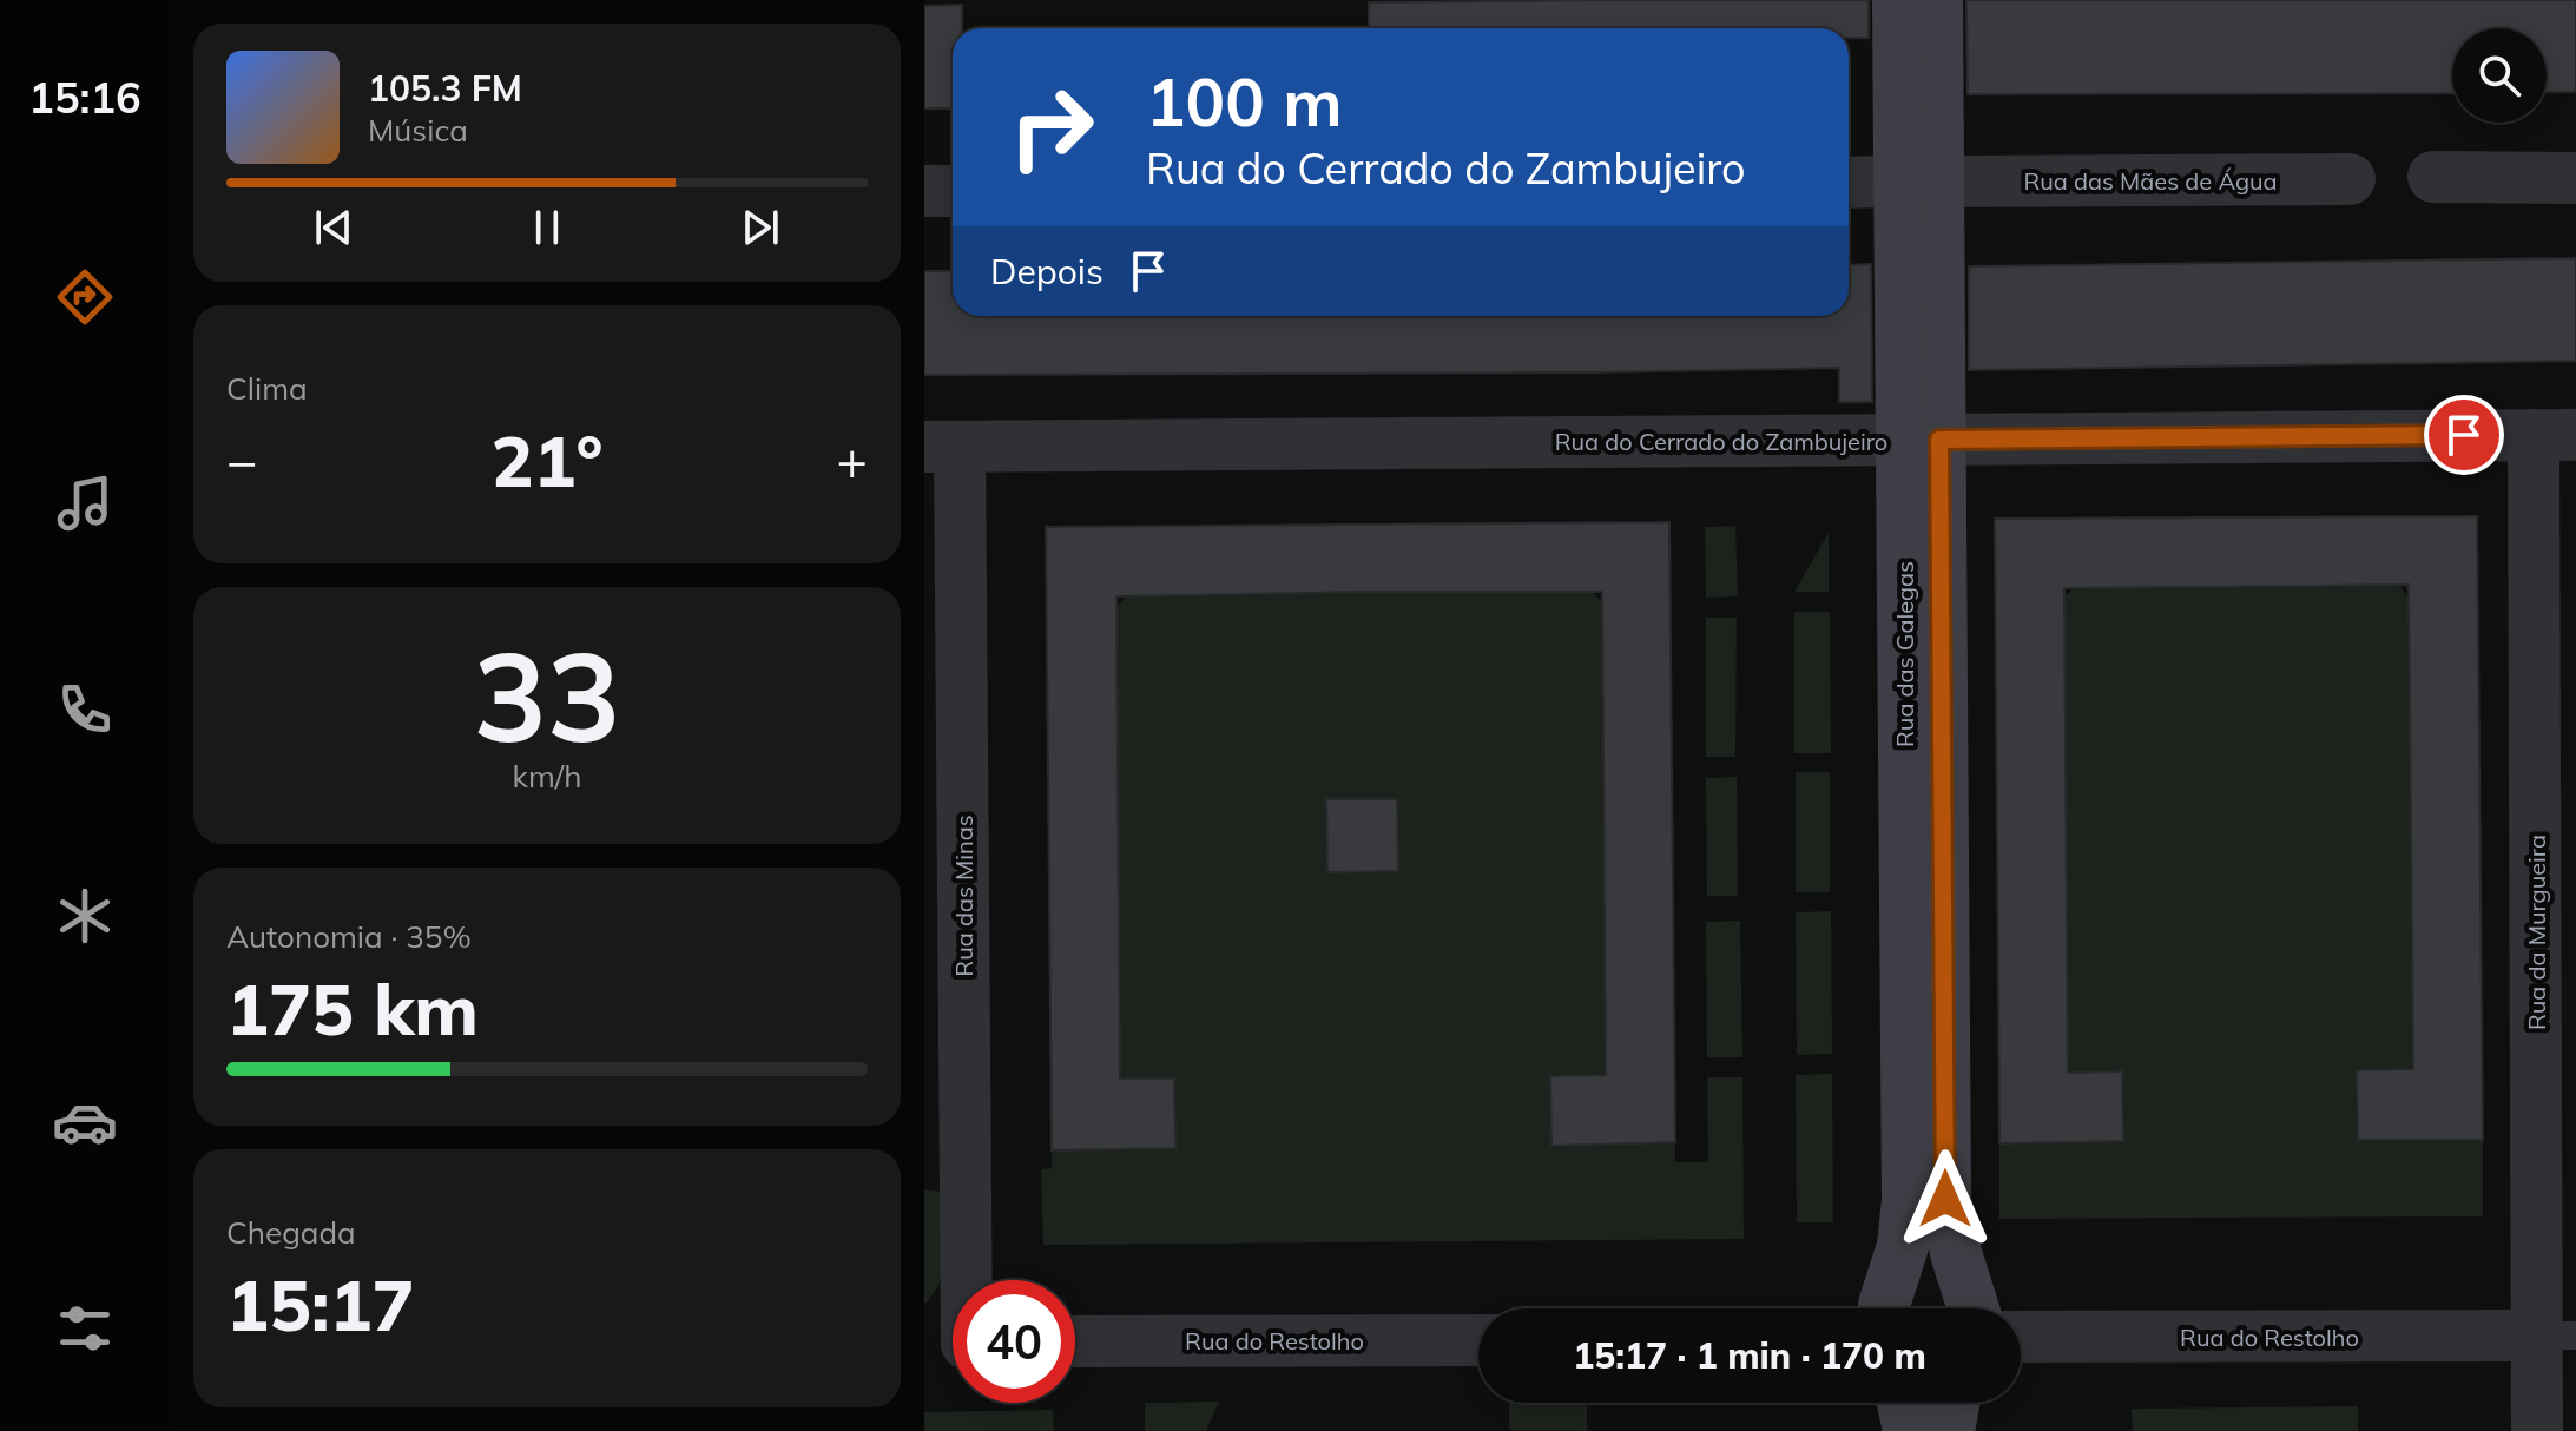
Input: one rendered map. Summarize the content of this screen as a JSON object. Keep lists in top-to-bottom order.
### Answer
{
  "streets": {
    "street": [
      "Rua das Mães de Água",
      "Rua do Cerrado do Zambujeiro",
      "Rua das Galegas",
      "Rua das Minas",
      "Rua da Murgueira",
      "Rua do Restolho"
    ]
  },
  "crossings": [
    ["Rua do Cerrado do Zambujeiro", "Rua das Galegas"],
    ["Rua do Cerrado do Zambujeiro", "Rua das Minas"],
    ["Rua do Cerrado do Zambujeiro", "Rua da Murgueira"],
    ["Rua da Murgueira", "Rua do Restolho"]
  ],
  "page": {
    "tabs": "15:16",
    "turn": ["100 m", "Rua do Cerrado do Zambujeiro"],
    "song": ["105.3 FM", "Música"],
    "then": "Depois",
    "tile": [
      "Clima",
      ["33", "km/h"],
      ["Autonomia · 35%", "175 km"],
      ["Chegada", "15:17"]
    ],
    "heat": ["−", "21°", "+"],
    "limit": "40",
    "trip": "15:17 · 1 min · 170 m"
  }
}
